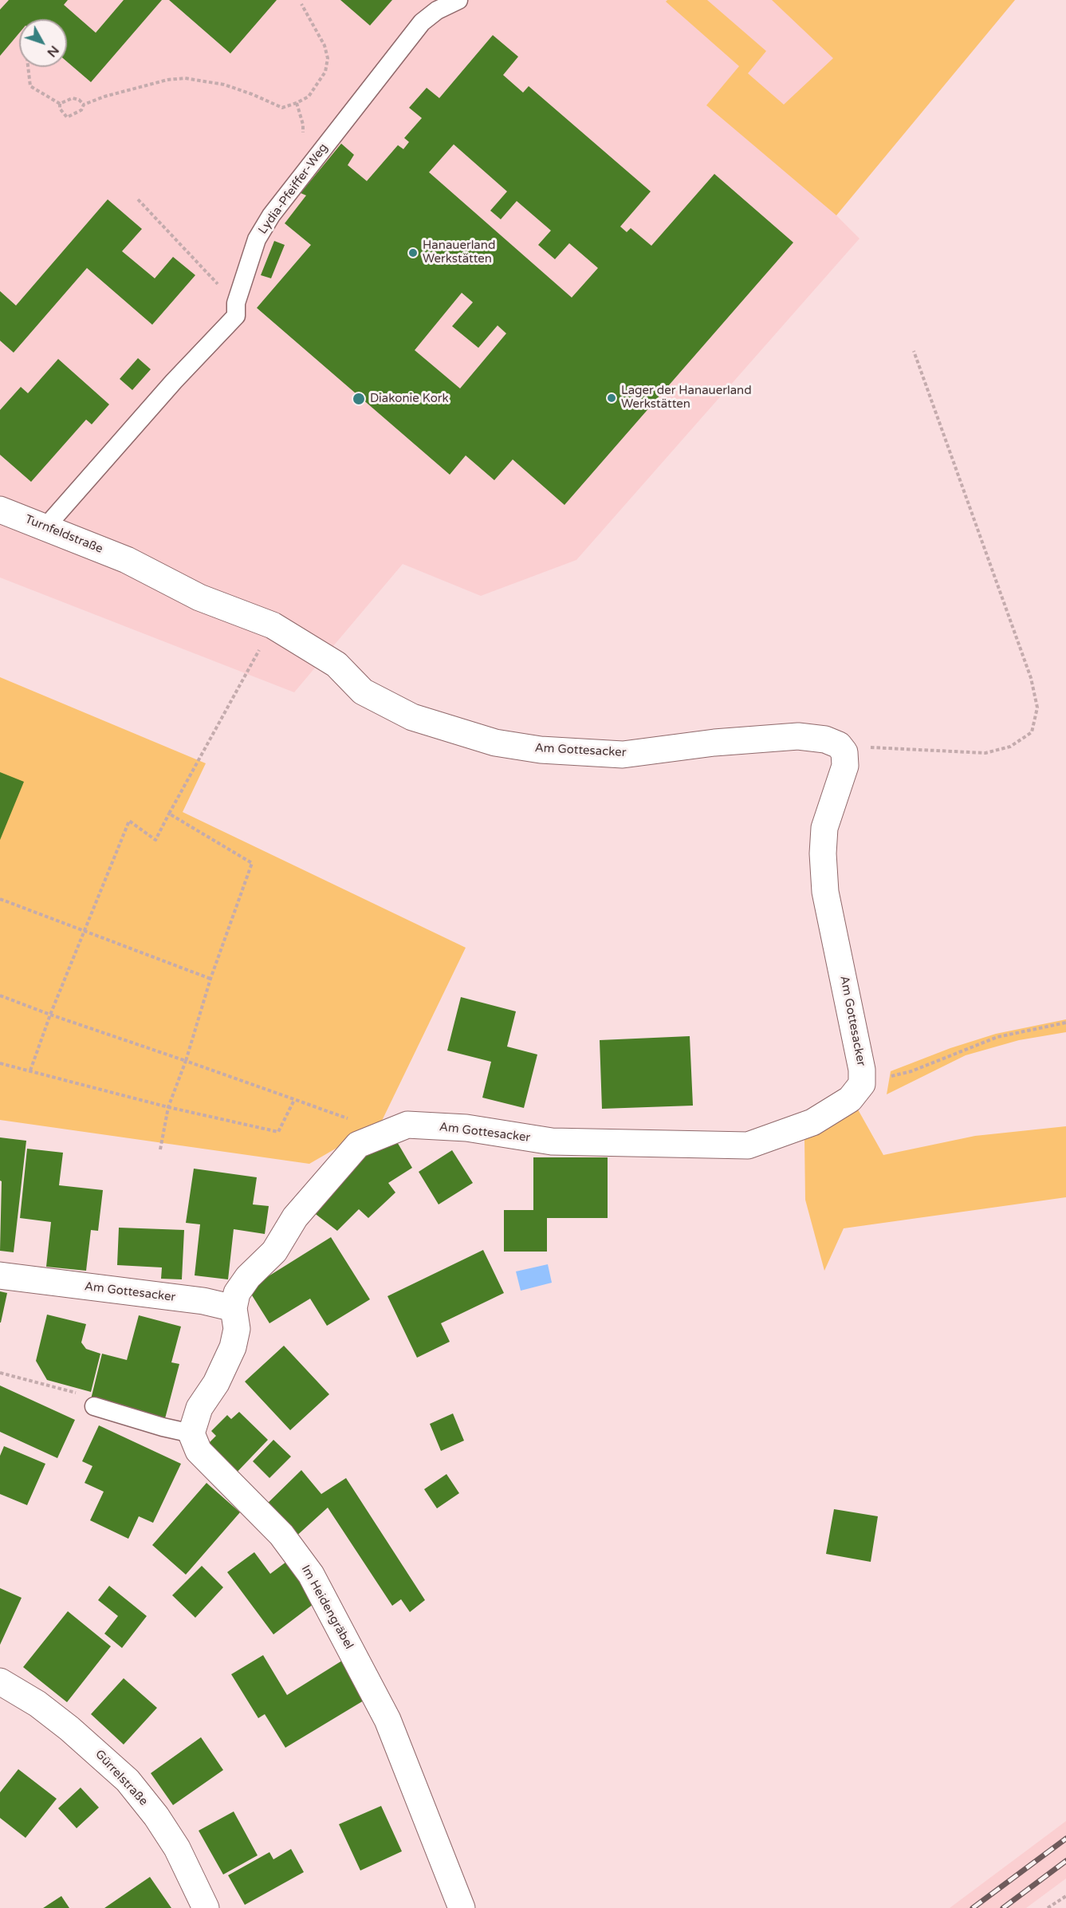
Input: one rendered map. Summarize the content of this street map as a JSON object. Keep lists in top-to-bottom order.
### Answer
{
  "streets": {
    "street": [
      "Turnfeldstraße",
      "Am Gottesacker",
      "Im Heidengräbel",
      "Gürrelstraße"
    ],
    "lane": ["Lydia-Pfeiffer-Weg"]
  },
  "crossings": [
    ["Lydia-Pfeiffer-Weg", "Turnfeldstraße"],
    ["Turnfeldstraße", "Am Gottesacker"]
  ],
  "places": ["Hanauerland Werkstätten", "Lager der Hanauerland Werkstätten", "Diakonie Kork"],
  "north": "bottom right"
}
